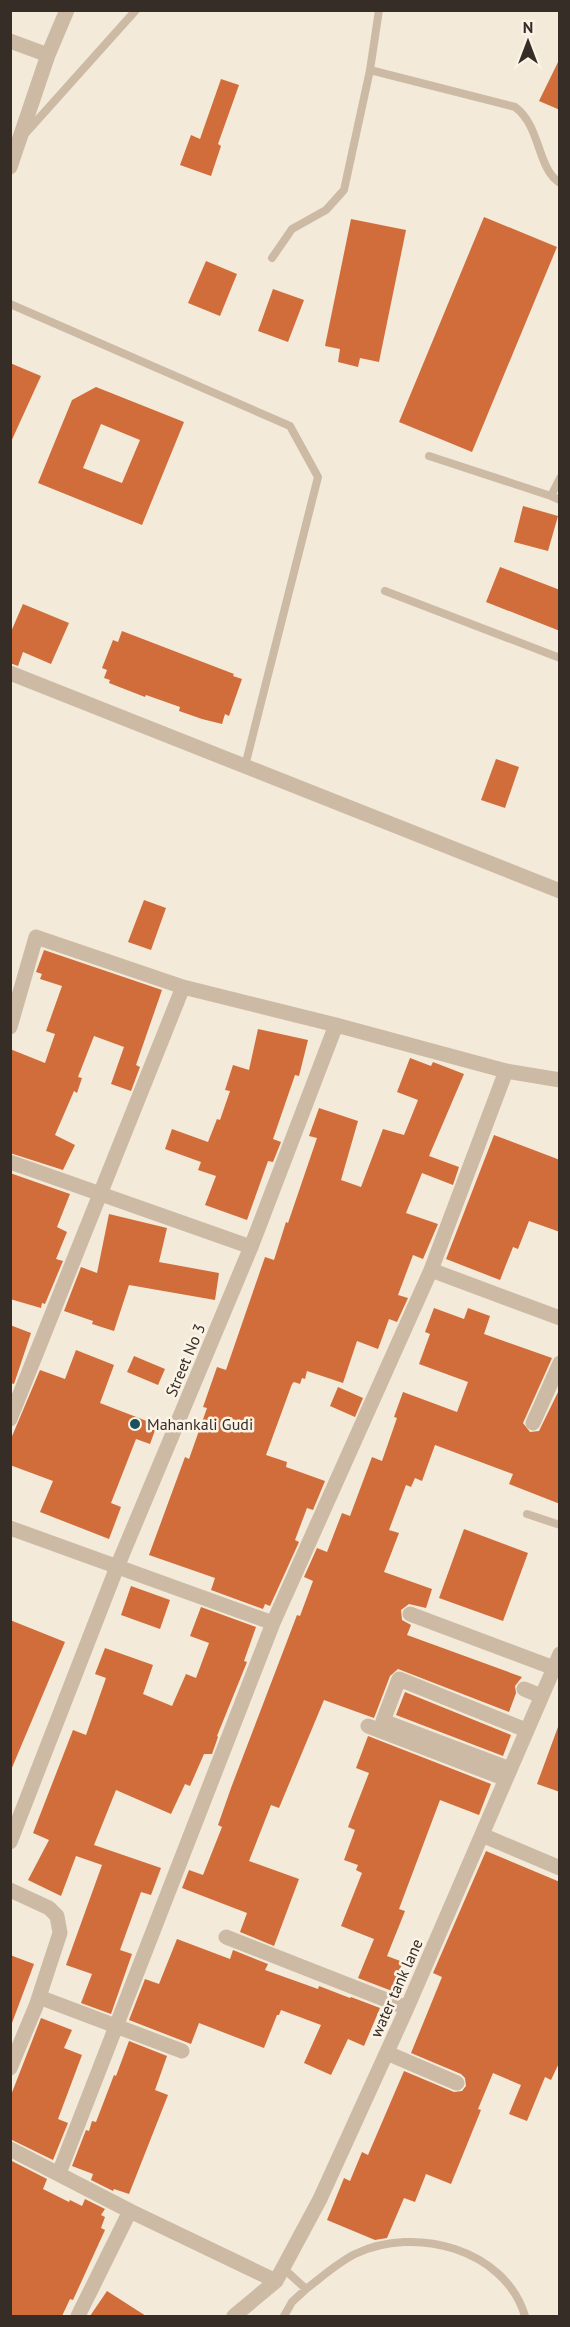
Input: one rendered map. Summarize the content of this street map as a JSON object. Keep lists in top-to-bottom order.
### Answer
{
  "streets": {
    "street": ["Street No 3", "water tank lane"]
  },
  "places": ["Mahankali Gudi"],
  "north": "top"
}
